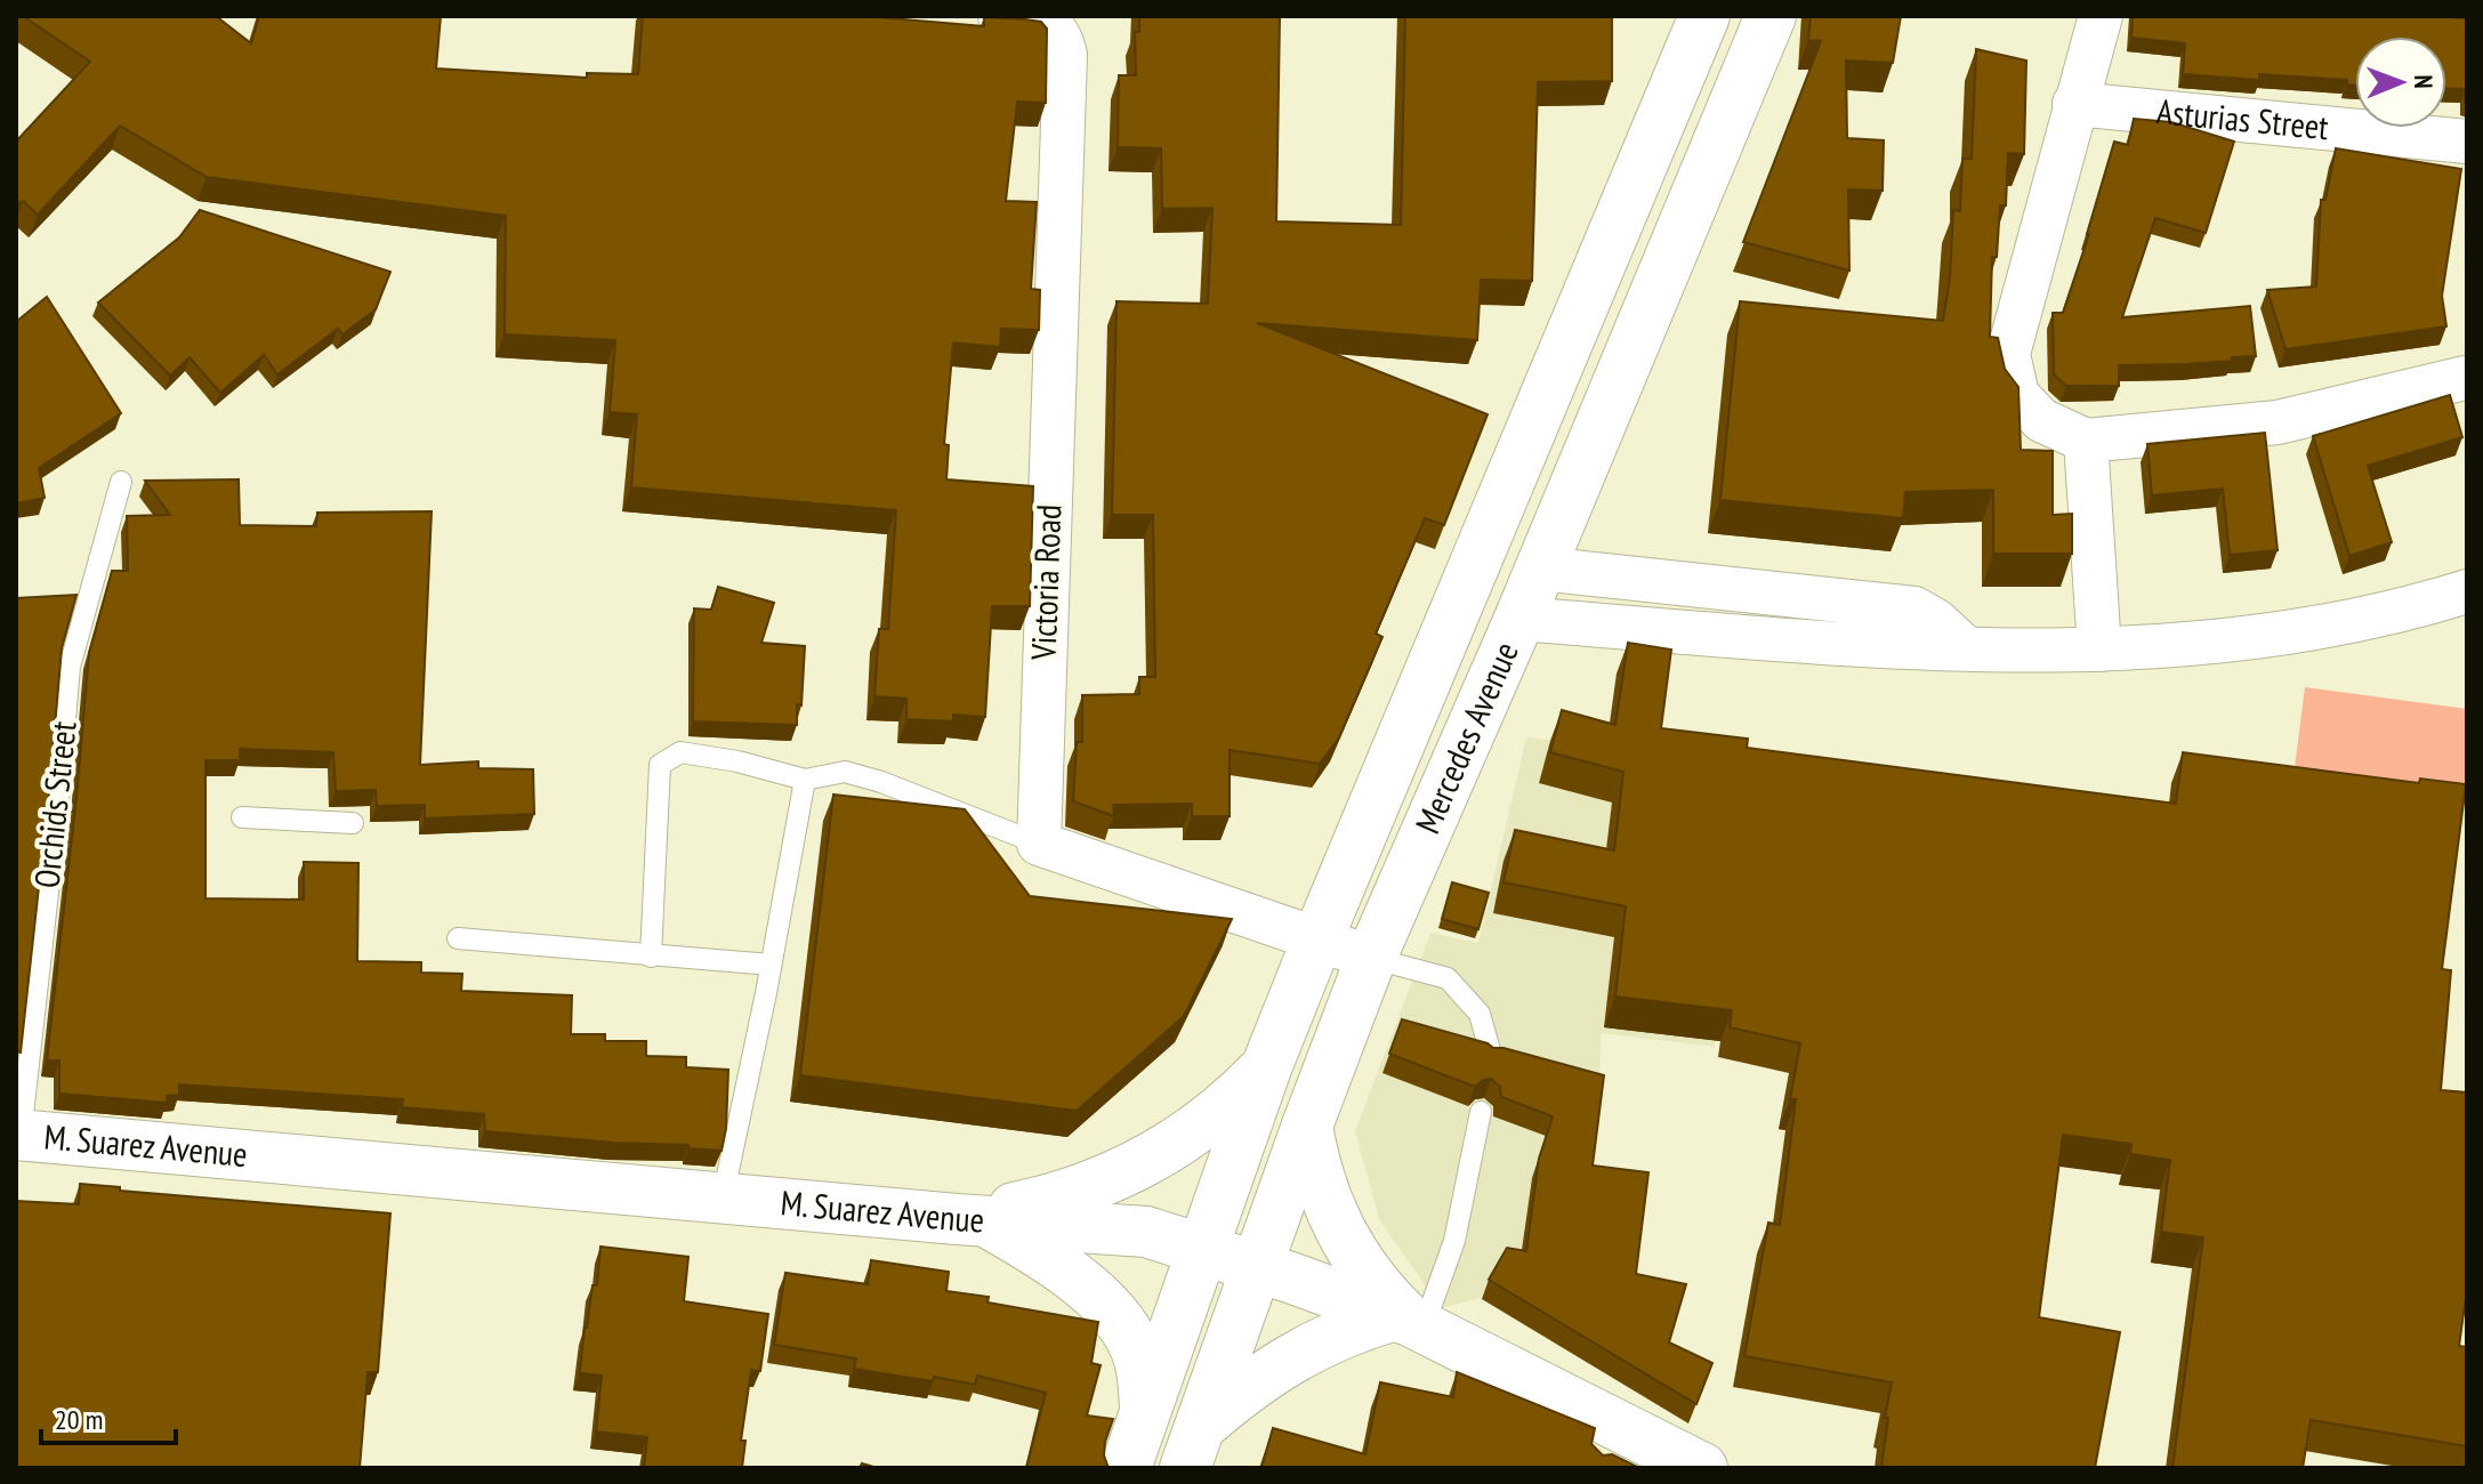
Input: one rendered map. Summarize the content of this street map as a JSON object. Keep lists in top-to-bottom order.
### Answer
{
  "streets": {
    "main road": ["Mercedes Avenue", "M. Suarez Avenue"],
    "street": ["Asturias Street", "Victoria Road"],
    "lane": ["Orchids Street"]
  },
  "crossings": [
    ["Mercedes Avenue", "M. Suarez Avenue"],
    ["Orchids Street", "M. Suarez Avenue"]
  ],
  "scale_bar": "20 m",
  "north": "right"
}
